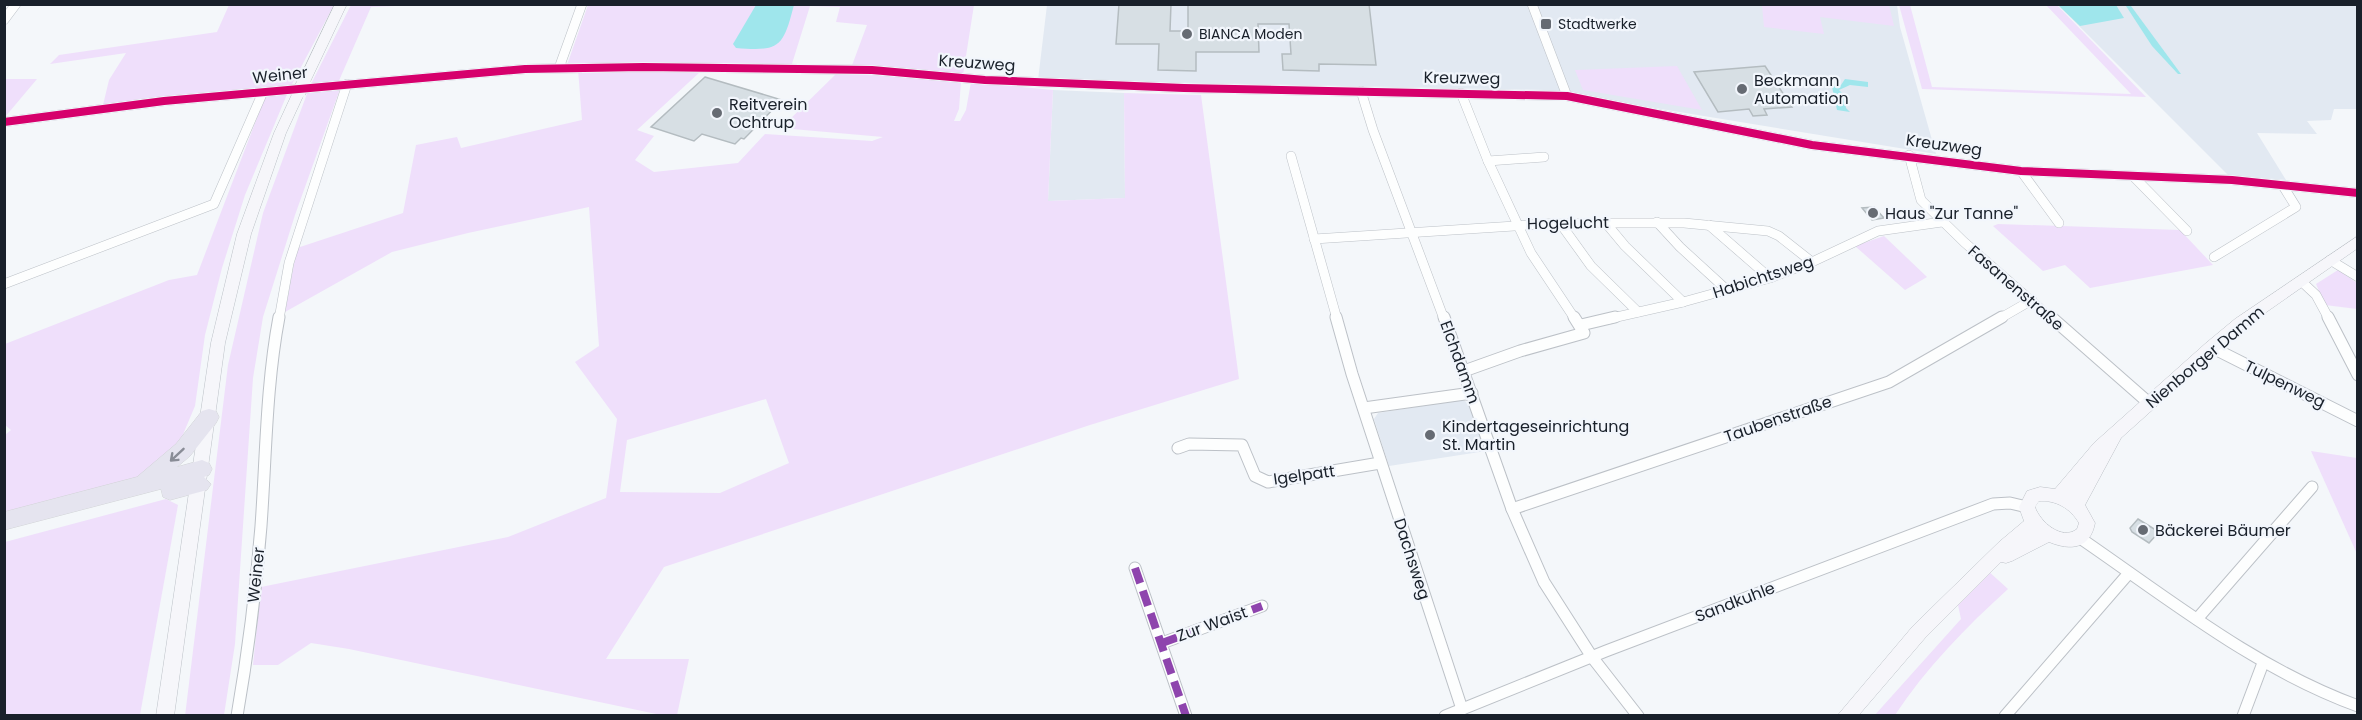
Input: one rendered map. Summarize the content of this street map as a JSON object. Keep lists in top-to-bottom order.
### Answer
{
  "streets": {
    "street": [
      "Kreuzweg",
      "Weiner",
      "Hogelucht",
      "Habichtsweg",
      "Fasanenstraße",
      "Nienborger Damm",
      "Elchdamm",
      "Tulpenweg",
      "Taubenstraße",
      "Igelpatt",
      "Dachsweg",
      "Sandkuhle",
      "Zur Waist"
    ]
  },
  "crossings": [
    ["Kreuzweg", "Weiner"],
    ["Kreuzweg", "Fasanenstraße"],
    ["Kreuzweg", "Elchdamm"],
    ["Hogelucht", "Habichtsweg"],
    ["Hogelucht", "Elchdamm"],
    ["Hogelucht", "Dachsweg"],
    ["Habichtsweg", "Fasanenstraße"],
    ["Fasanenstraße", "Nienborger Damm"],
    ["Fasanenstraße", "Taubenstraße"],
    ["Nienborger Damm", "Tulpenweg"],
    ["Nienborger Damm", "Sandkuhle"],
    ["Elchdamm", "Taubenstraße"],
    ["Elchdamm", "Sandkuhle"],
    ["Igelpatt", "Dachsweg"],
    ["Dachsweg", "Sandkuhle"]
  ],
  "places": {
    "transit": ["Stadtwerke"],
    "other": [
      "BIANCA Moden",
      "Beckmann Automation",
      "Reitverein Ochtrup",
      "Haus \"Zur Tanne\"",
      "Kindertageseinrichtung St. Martin",
      "Bäckerei Bäumer"
    ]
  }
}
